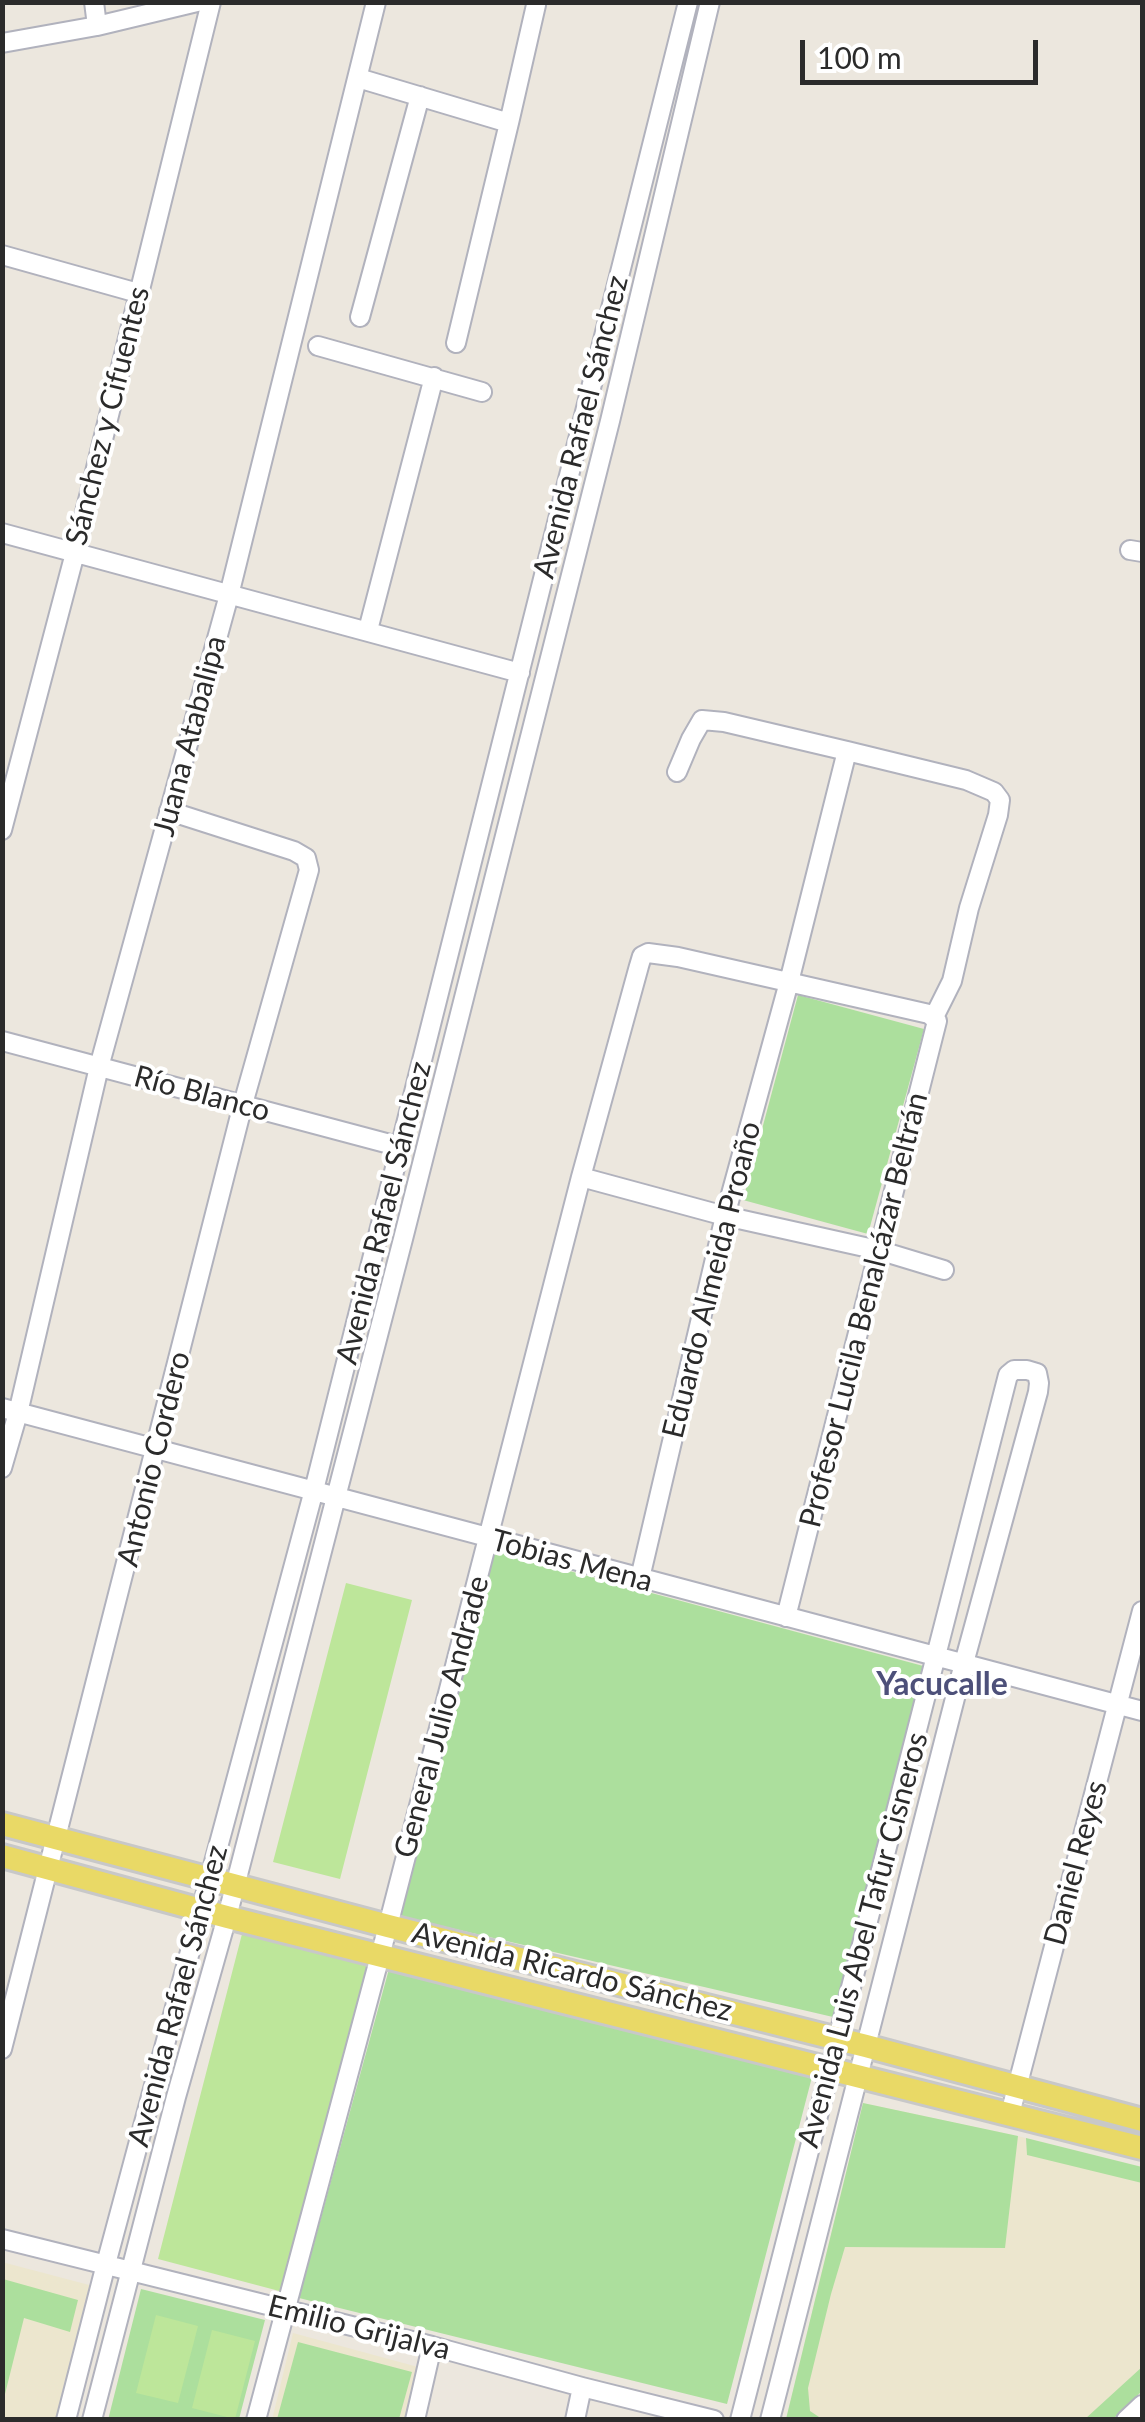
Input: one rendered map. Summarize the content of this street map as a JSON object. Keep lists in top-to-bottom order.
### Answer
{
  "streets": {
    "main road": ["Avenida Ricardo Sánchez"],
    "street": [
      "Sánchez y Cifuentes",
      "Avenida Rafael Sánchez",
      "Juana Atabalipa",
      "Río Blanco",
      "Eduardo Almeida Proaño",
      "Profesor Lucila Benalcázar Beltrán",
      "Antonio Cordero",
      "Tobias Mena",
      "General Julio Andrade",
      "Daniel Reyes",
      "Avenida Luis Abel Tafur Cisneros",
      "Emilio Grijalva"
    ]
  },
  "crossings": [
    ["Avenida Rafael Sánchez", "Río Blanco"],
    ["Avenida Rafael Sánchez", "Tobias Mena"],
    ["Avenida Rafael Sánchez", "Avenida Ricardo Sánchez"],
    ["Avenida Rafael Sánchez", "Emilio Grijalva"],
    ["Juana Atabalipa", "Río Blanco"],
    ["Juana Atabalipa", "Antonio Cordero"],
    ["Juana Atabalipa", "Tobias Mena"],
    ["Río Blanco", "Antonio Cordero"],
    ["Eduardo Almeida Proaño", "Profesor Lucila Benalcázar Beltrán"],
    ["Eduardo Almeida Proaño", "Tobias Mena"],
    ["Eduardo Almeida Proaño", "General Julio Andrade"],
    ["Profesor Lucila Benalcázar Beltrán", "Tobias Mena"],
    ["Antonio Cordero", "Tobias Mena"],
    ["Antonio Cordero", "Avenida Ricardo Sánchez"],
    ["Tobias Mena", "General Julio Andrade"],
    ["Tobias Mena", "Daniel Reyes"],
    ["Tobias Mena", "Avenida Luis Abel Tafur Cisneros"],
    ["General Julio Andrade", "Avenida Ricardo Sánchez"],
    ["General Julio Andrade", "Emilio Grijalva"],
    ["Daniel Reyes", "Avenida Ricardo Sánchez"],
    ["Avenida Luis Abel Tafur Cisneros", "Avenida Ricardo Sánchez"]
  ],
  "districts": ["Yacucalle"],
  "scale_bar": "100 m"
}
